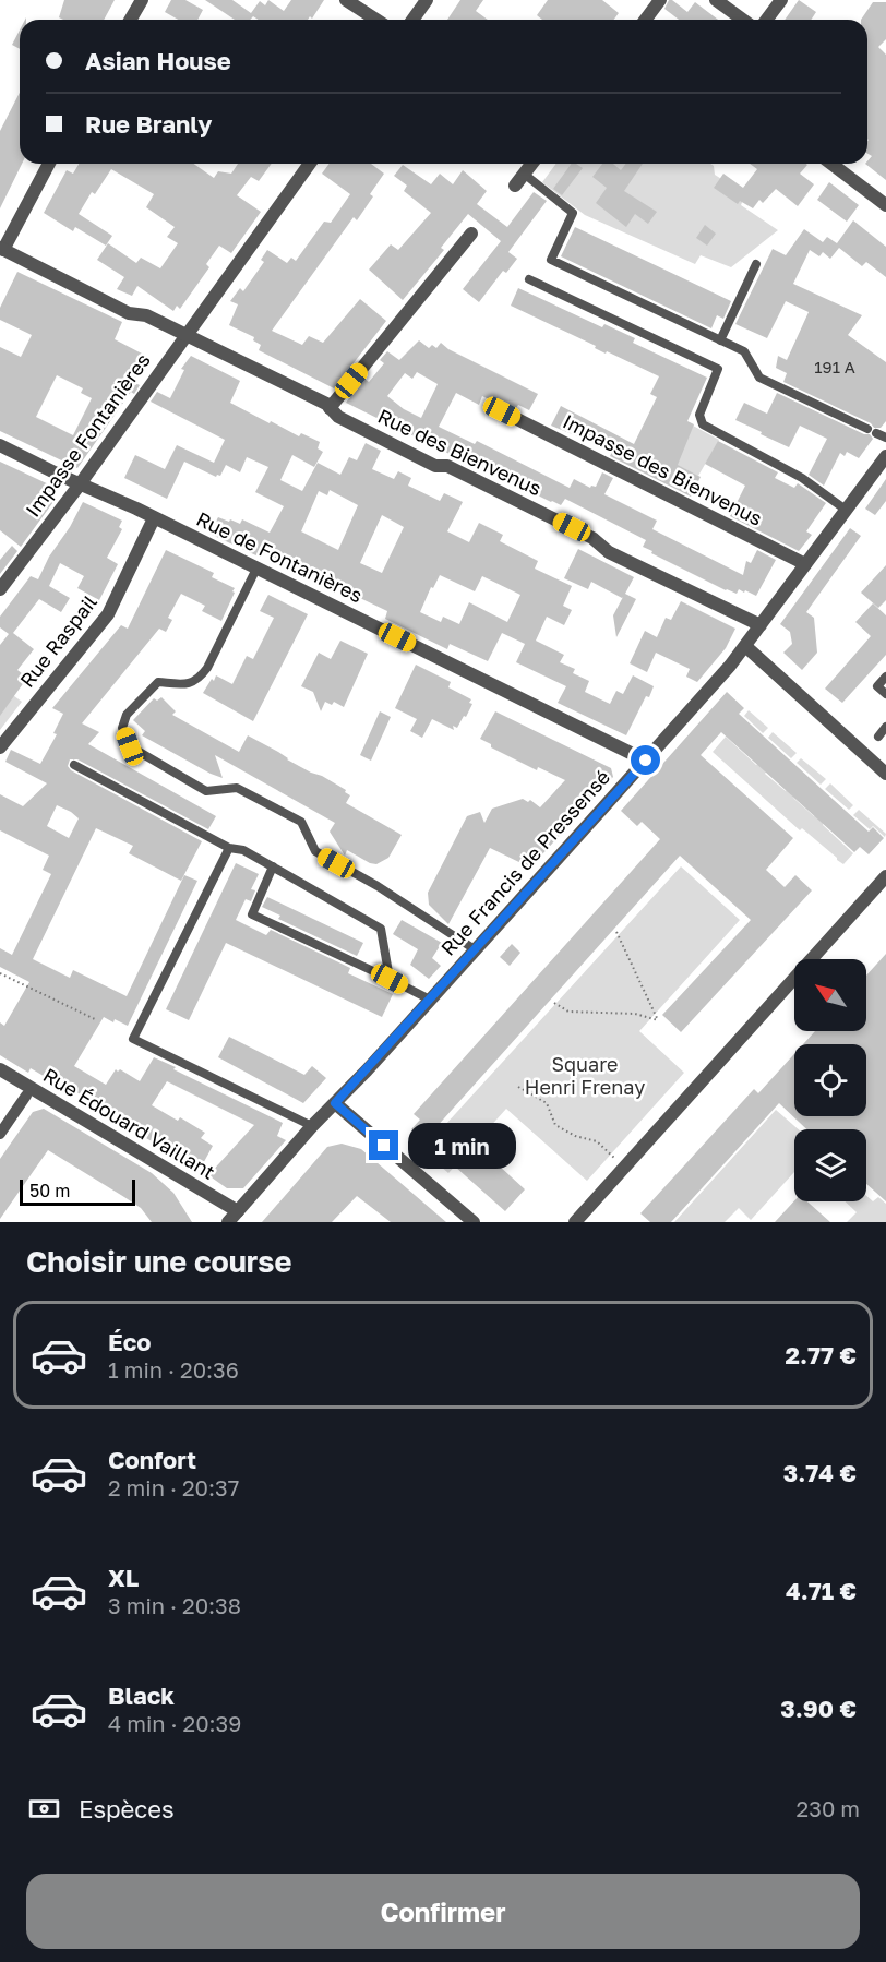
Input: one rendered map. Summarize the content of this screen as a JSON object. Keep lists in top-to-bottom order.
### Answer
{
  "streets": {
    "street": [
      "Impasse Fontanières",
      "Rue des Bienvenus",
      "Impasse des Bienvenus",
      "Rue de Fontanières",
      "Rue Raspail",
      "Rue Francis de Pressensé",
      "Rue Édouard Vaillant"
    ]
  },
  "crossings": [
    ["Impasse Fontanières", "Rue des Bienvenus"],
    ["Impasse Fontanières", "Rue de Fontanières"],
    ["Rue des Bienvenus", "Rue Francis de Pressensé"],
    ["Impasse des Bienvenus", "Rue Francis de Pressensé"],
    ["Rue de Fontanières", "Rue Raspail"],
    ["Rue de Fontanières", "Rue Francis de Pressensé"],
    ["Rue Francis de Pressensé", "Rue Édouard Vaillant"]
  ],
  "parks": ["Square Henri Frenay"],
  "house_numbers": ["191 A"],
  "scale_bar": "50 m",
  "north": "top left",
  "page": {
    "banner": ["Asian House", "Rue Branly"],
    "bubble": "1 min",
    "scale": "50 m",
    "heading": "Choisir une course",
    "list": [
      {
        "name": "Éco",
        "note": "1 min · 20:36",
        "value": "2.77 €"
      },
      {
        "name": "Confort",
        "note": "2 min · 20:37",
        "value": "3.74 €"
      },
      {
        "name": "XL",
        "note": "3 min · 20:38",
        "value": "4.71 €"
      },
      {
        "name": "Black",
        "note": "4 min · 20:39",
        "value": "3.90 €"
      }
    ],
    "pay": ["Espèces", "230 m"],
    "buttons": "Confirmer"
  }
}
